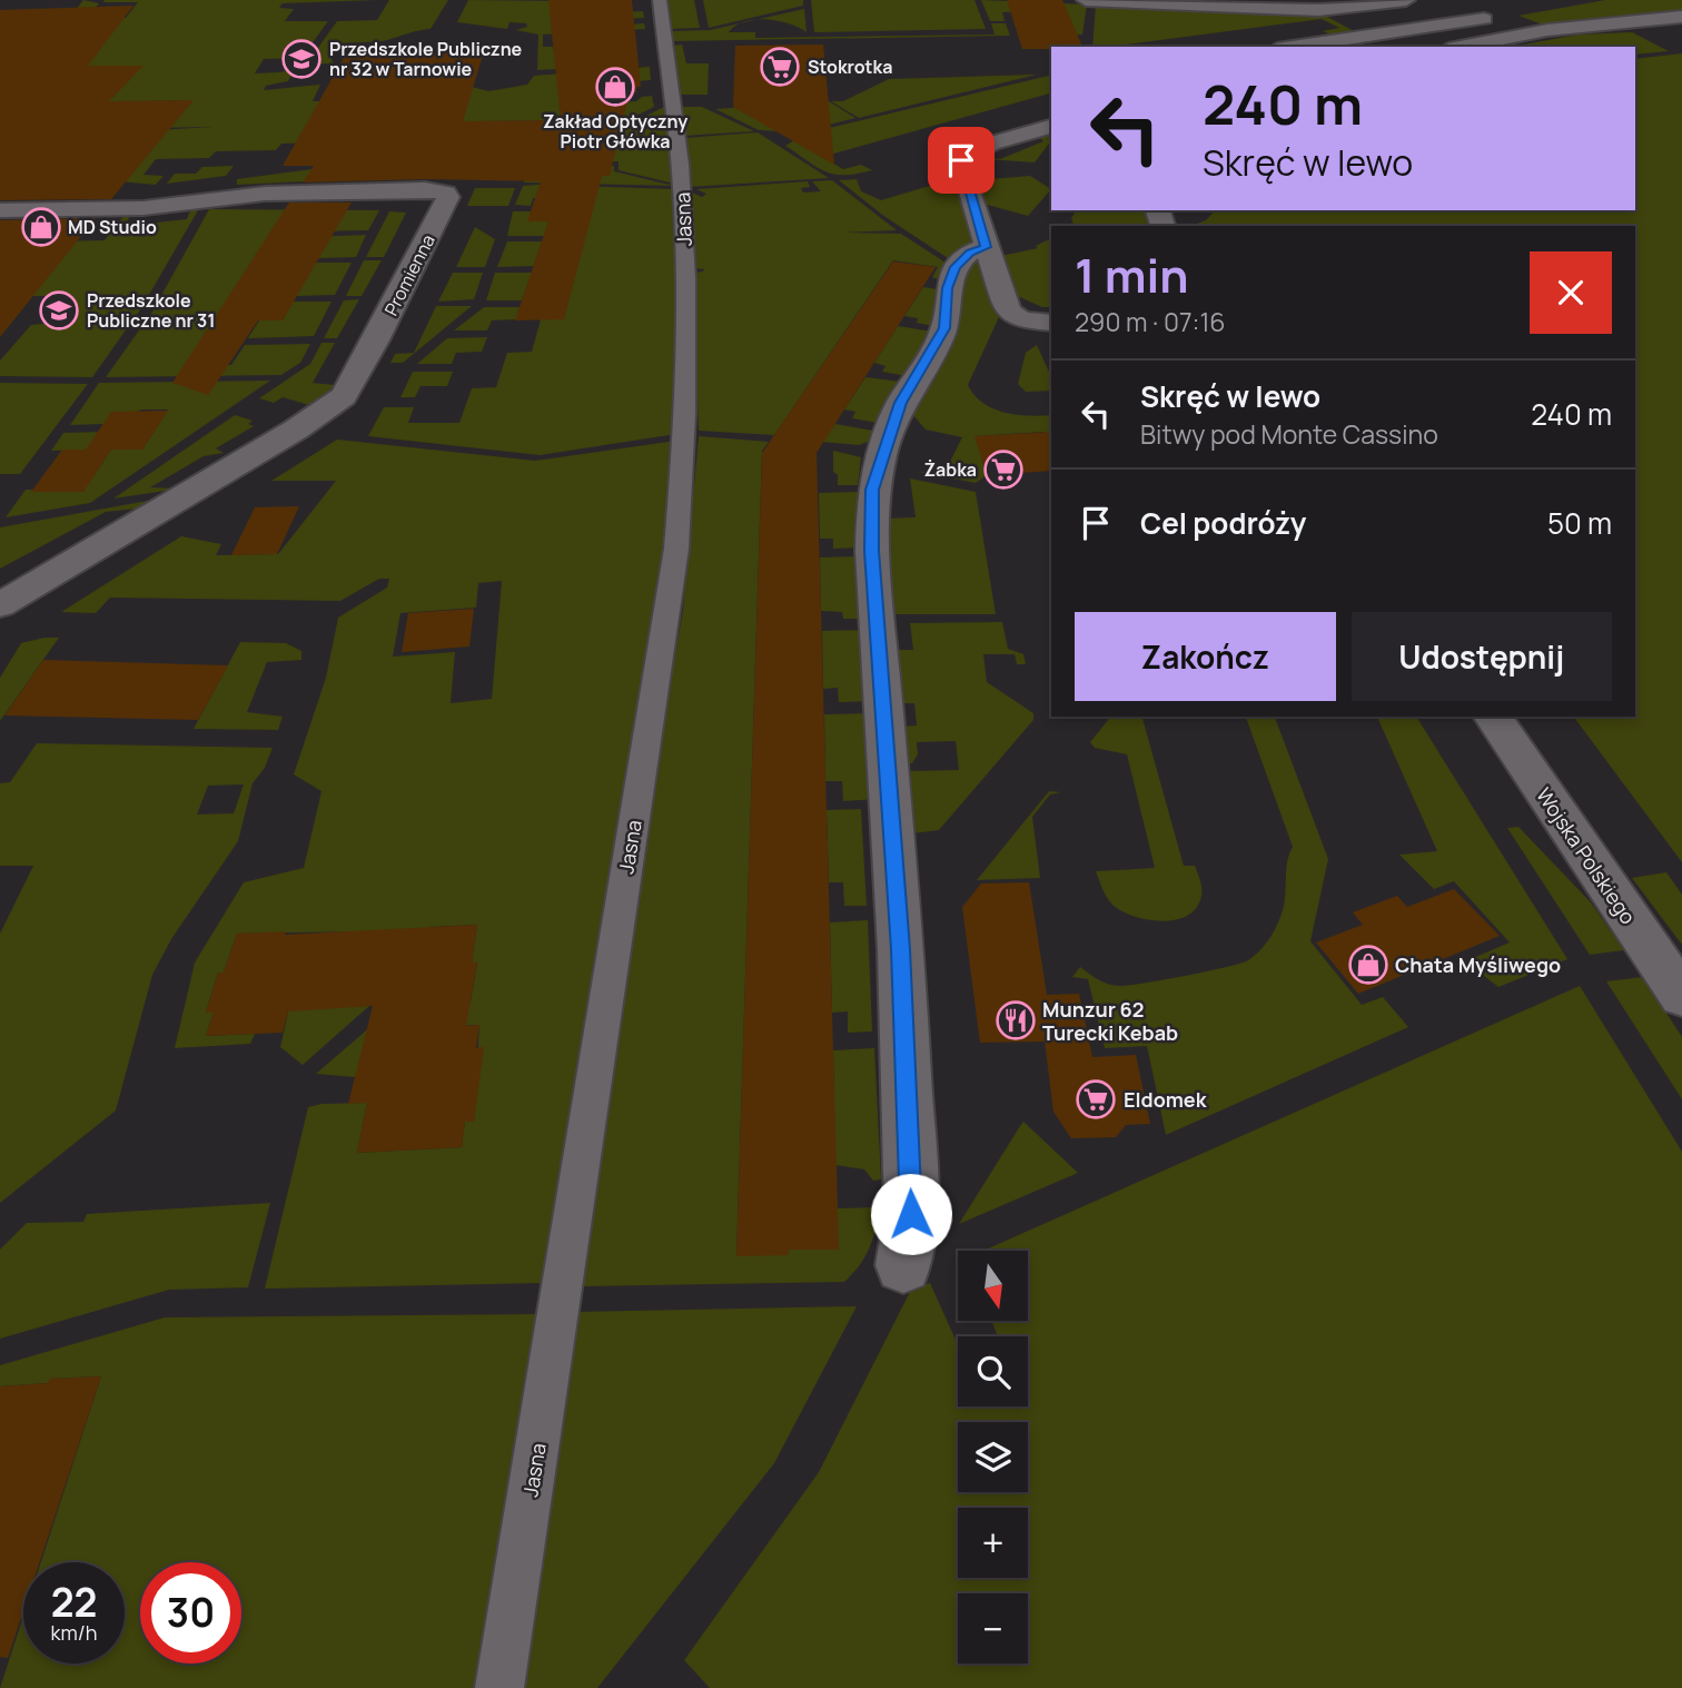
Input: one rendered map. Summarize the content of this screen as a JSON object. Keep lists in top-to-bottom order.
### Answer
{
  "streets": {
    "street": ["Jasna", "Promienna", "Wojska Polskiego"]
  },
  "places": {
    "school or university": ["Przedszkole Publiczne nr 32 w Tarnowie", "Przedszkole Publiczne nr 31"],
    "supermarket": ["Stokrotka", "Żabka", "Eldomek"],
    "shop": ["Zakład Optyczny Piotr Główka", "MD Studio", "Chata Myśliwego"],
    "restaurant": ["Munzur 62 Turecki Kebab"]
  },
  "north": "bottom",
  "page": {
    "turn": ["240 m", "Skręć w lewo"],
    "heading": ["1 min", "290 m · 07:16"],
    "list": [
      {
        "name": "Skręć w lewo",
        "note": "Bitwy pod Monte Cassino",
        "value": "240 m"
      },
      {
        "name": "Cel podróży",
        "value": "50 m"
      }
    ],
    "buttons": ["Zakończ", "Udostępnij"],
    "map_buttons": ["+", "−"],
    "speed": "22 km/h",
    "limit": "30"
  }
}
